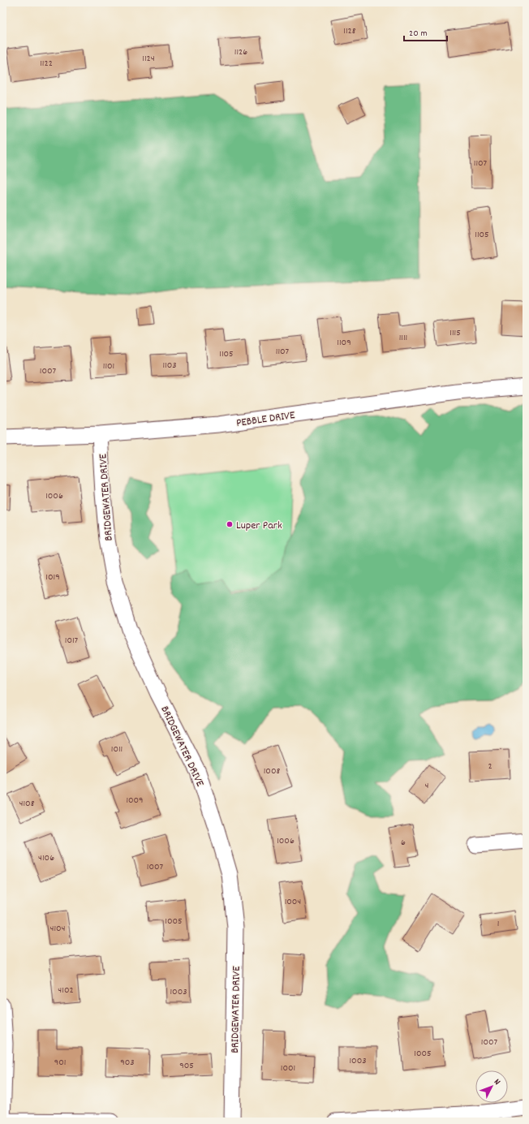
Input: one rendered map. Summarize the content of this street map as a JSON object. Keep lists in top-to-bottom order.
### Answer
{
  "streets": {
    "street": ["PEBBLE DRIVE", "BRIDGEWATER DRIVE"]
  },
  "crossings": [
    ["PEBBLE DRIVE", "BRIDGEWATER DRIVE"]
  ],
  "places": ["Luper Park"],
  "house_numbers": [
    "1128",
    "1126",
    "1124",
    "1122",
    "1107",
    "1105",
    "1115",
    "1111",
    "1109",
    "1107",
    "1105",
    "1103",
    "1101",
    "1007",
    "1006",
    "1019",
    "1017",
    "1011",
    "2",
    "1008",
    "4",
    "1009",
    "4108",
    "1006",
    "6",
    "4106",
    "1007",
    "1004",
    "1005",
    "1",
    "4104",
    "4102",
    "1003",
    "1007",
    "1005",
    "1003",
    "901",
    "903",
    "905",
    "1001"
  ],
  "scale_bar": "20 m",
  "north": "top right"
}
